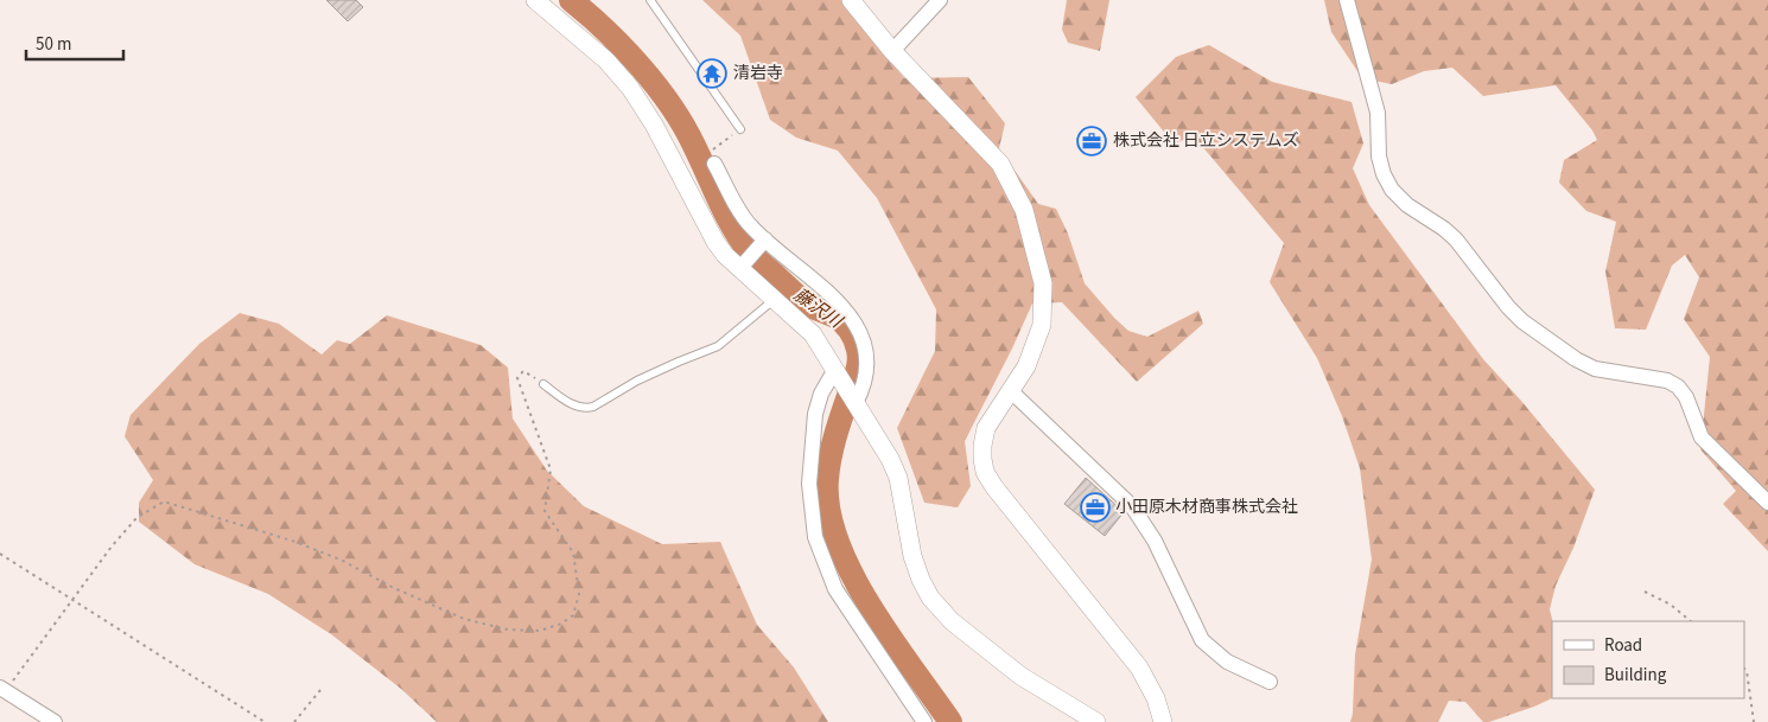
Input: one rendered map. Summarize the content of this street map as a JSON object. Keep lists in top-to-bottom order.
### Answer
{
  "water": ["藤沢川"],
  "places": {
    "temple": ["清岩寺"],
    "office": ["株式会社 日立システムズ", "小田原木材商事株式会社"]
  },
  "legend": ["Road", "Building"],
  "scale_bar": "50 m"
}
